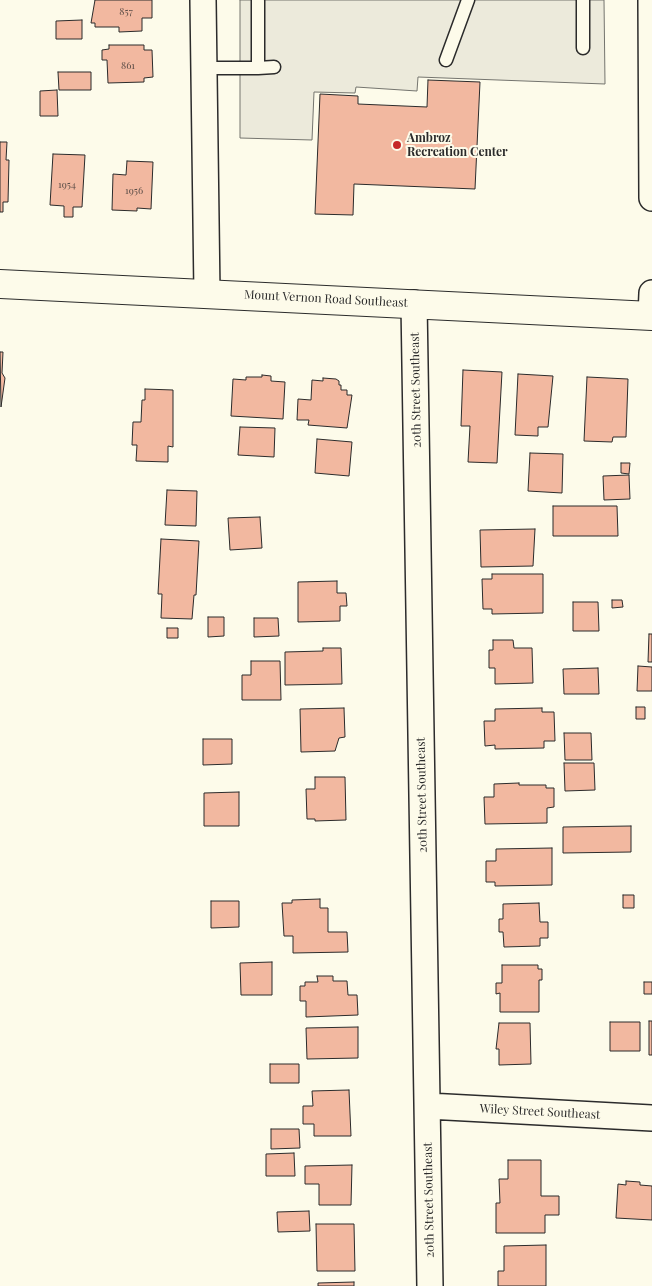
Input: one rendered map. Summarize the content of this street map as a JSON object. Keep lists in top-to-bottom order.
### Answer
{
  "streets": {
    "main road": ["Mount Vernon Road Southeast"],
    "street": ["20th Street Southeast", "Wiley Street Southeast"]
  },
  "crossings": [
    ["Mount Vernon Road Southeast", "20th Street Southeast"],
    ["20th Street Southeast", "Wiley Street Southeast"]
  ],
  "places": ["Ambroz Recreation Center"],
  "house_numbers": [
    "857",
    "861",
    "1954",
    "1956"
  ]
}
